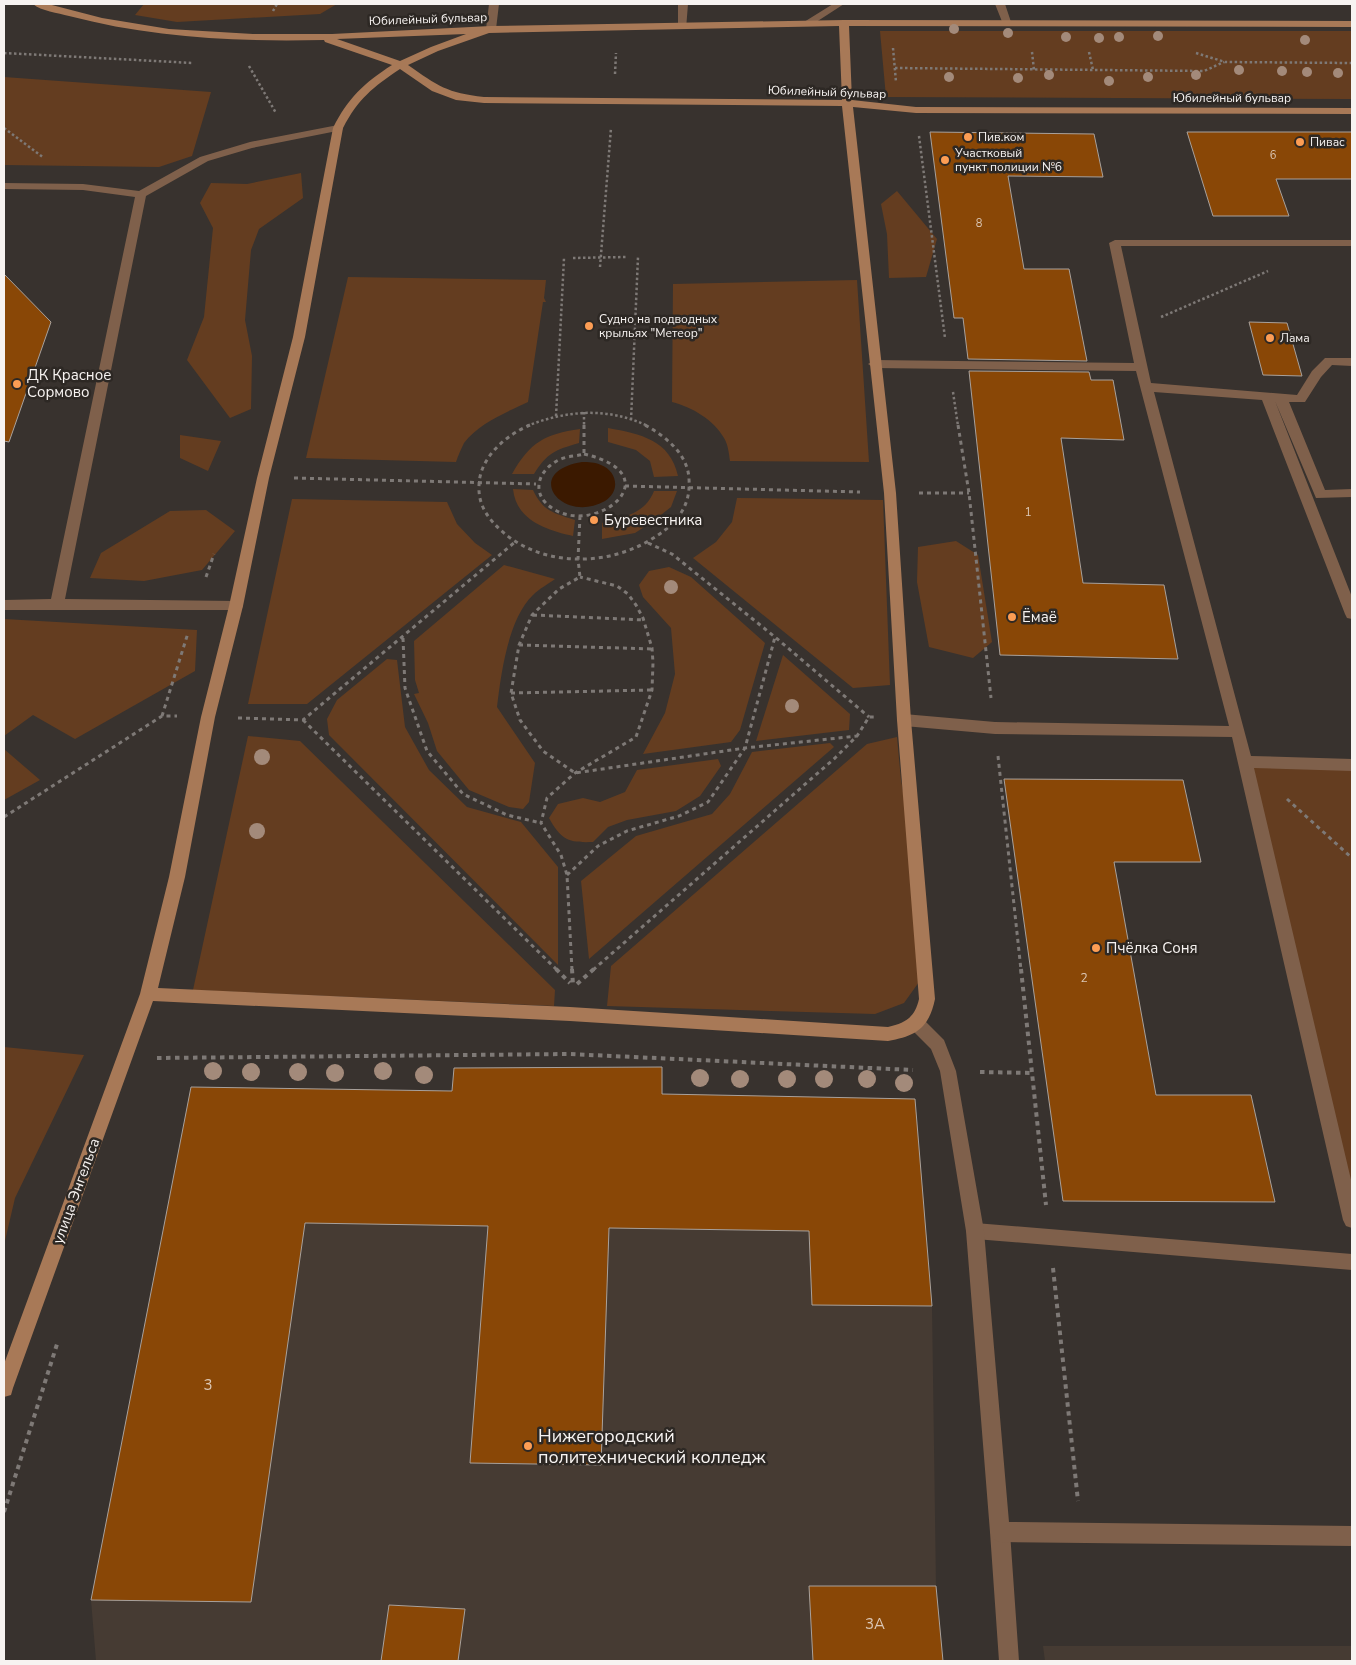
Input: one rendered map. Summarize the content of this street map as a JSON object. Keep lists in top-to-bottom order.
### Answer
{
  "streets": {
    "street": ["Юбилейный бульвар", "улица Энгельса"]
  },
  "crossings": [
    ["Юбилейный бульвар", "улица Энгельса"]
  ],
  "places": [
    "Пив.ком",
    "Пивас",
    "Участковый пункт полиции №6",
    "Судно на подводных крыльях \"Метеор\"",
    "Лама",
    "ДК Красное Сормово",
    "Буревестника",
    "Ёмаё",
    "Пчёлка Соня",
    "Нижегородский политехнический колледж"
  ],
  "house_numbers": [
    "6",
    "8",
    "1",
    "2",
    "3",
    "3А"
  ]
}
